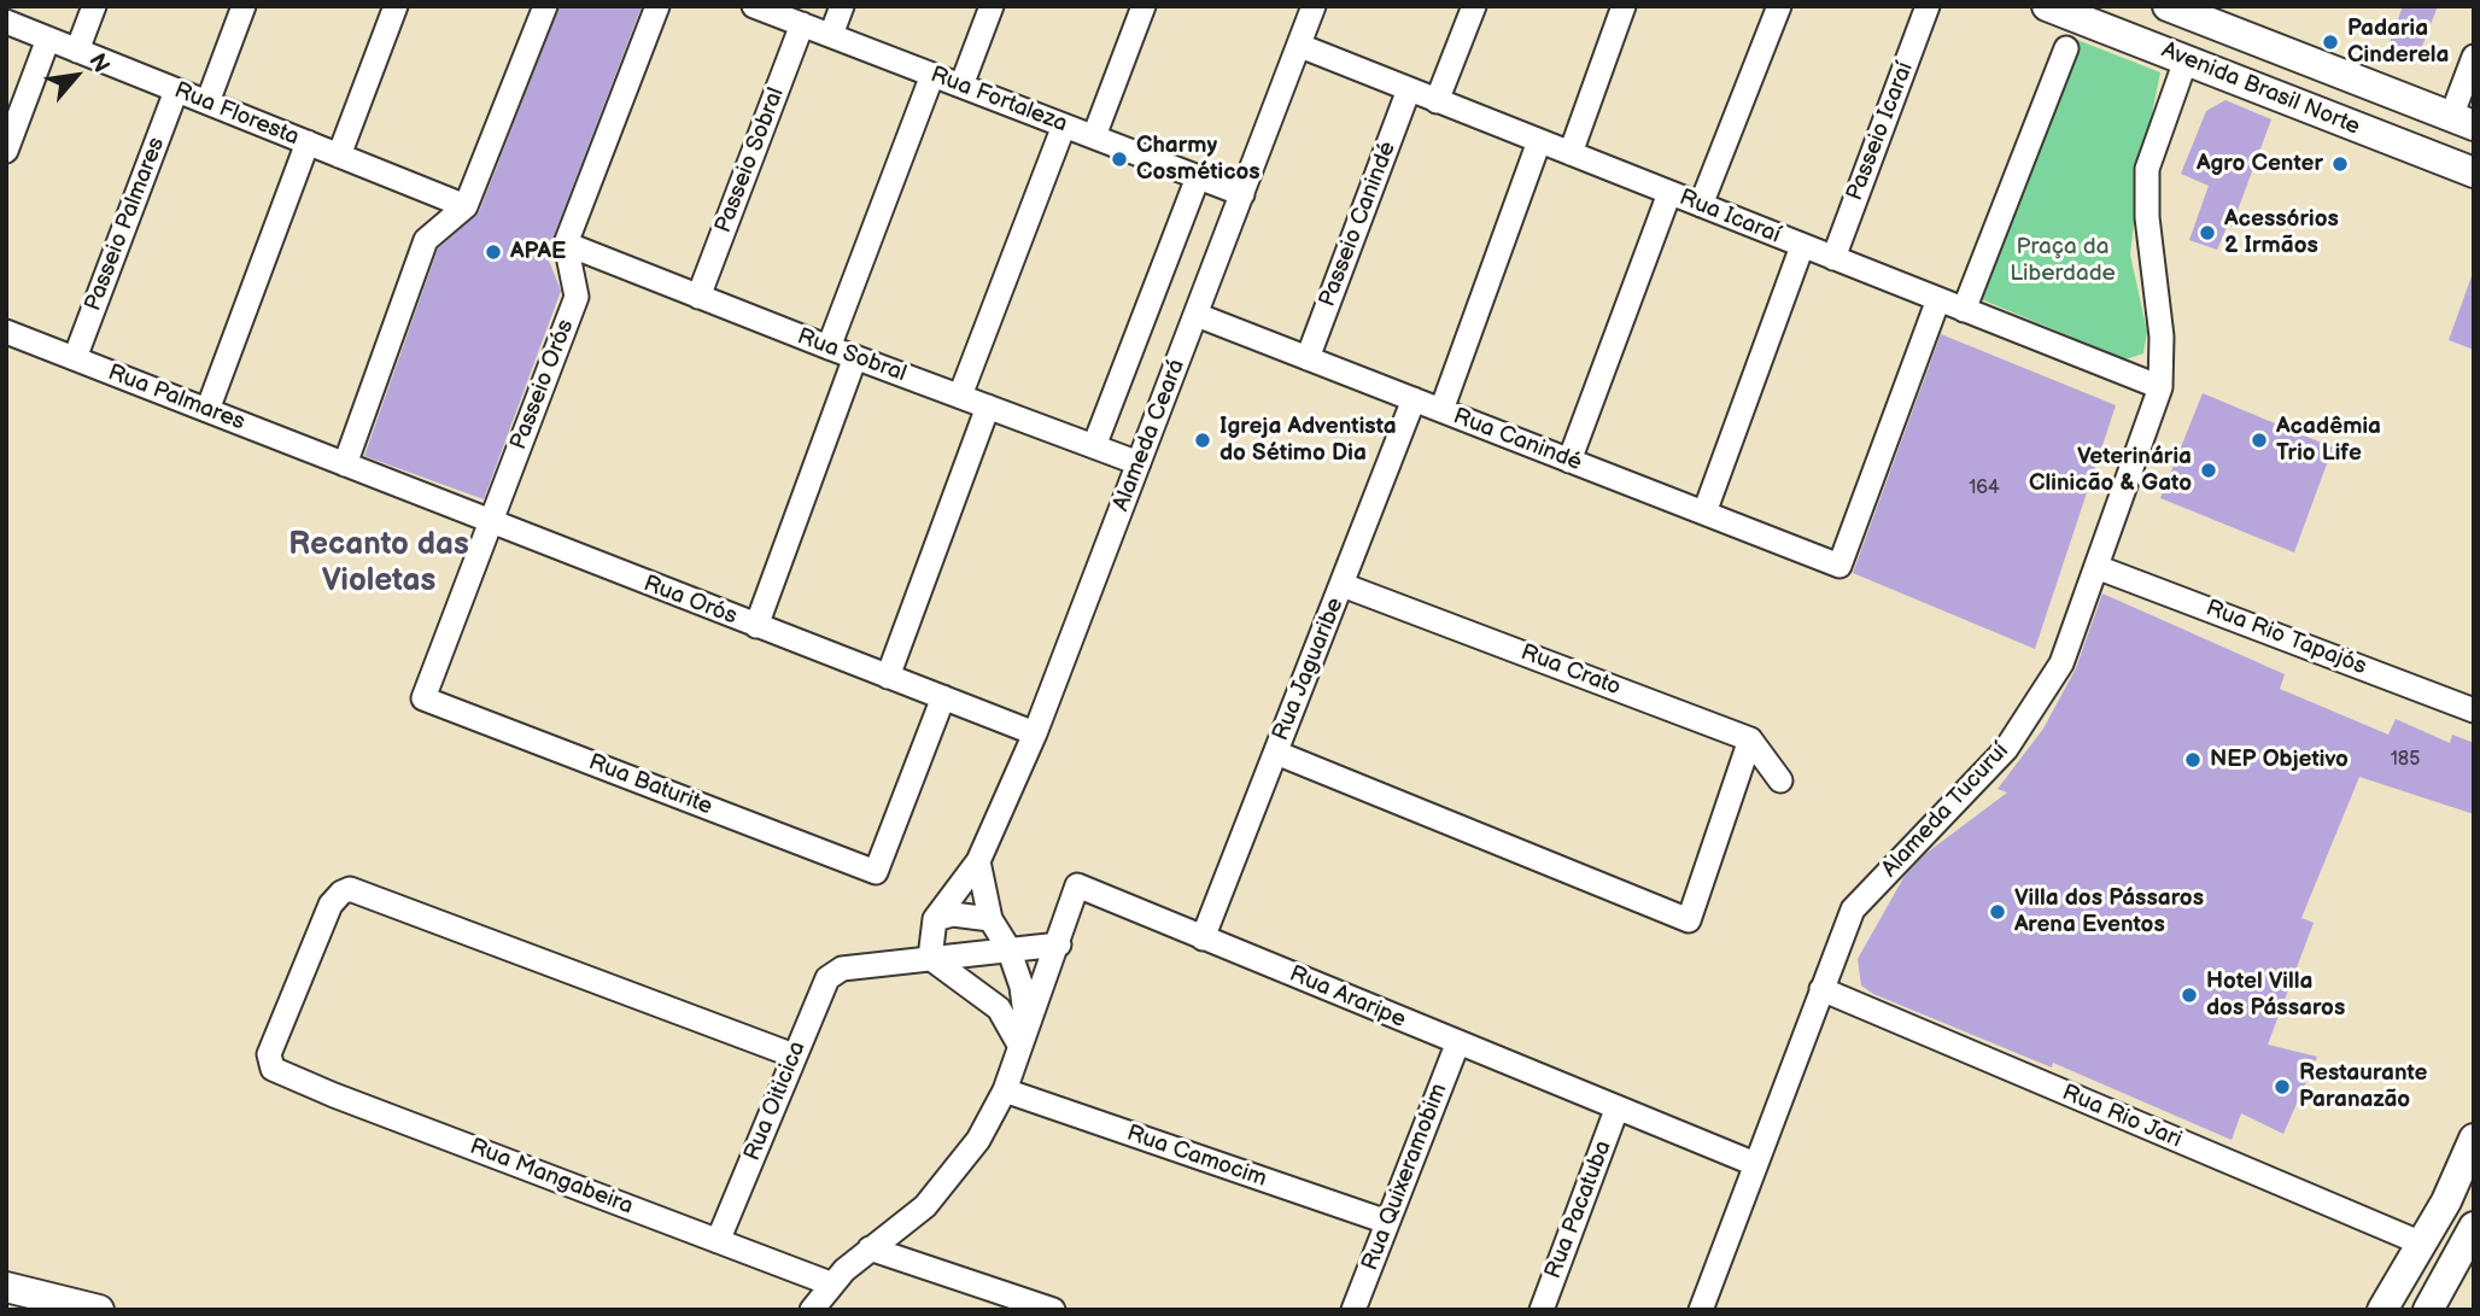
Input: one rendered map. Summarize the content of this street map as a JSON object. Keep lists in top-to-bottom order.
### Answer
{
  "streets": {
    "main road": ["Avenida Brasil Norte"],
    "street": [
      "Rua Fortaleza",
      "Rua Floresta",
      "Passeio Icaraí",
      "Passeio Sobral",
      "Rua Icaraí",
      "Passeio Palmares",
      "Passeio Canindé",
      "Rua Sobral",
      "Passeio Orós",
      "Rua Palmares",
      "Alameda Ceará",
      "Rua Canindé",
      "Rua Orós",
      "Rua Rio Tapajós",
      "Rua Jaguaribe",
      "Rua Crato",
      "Rua Baturite",
      "Alameda Tucuruí",
      "Rua Araripe",
      "Rua Oiticica",
      "Rua Rio Jari",
      "Rua Camocim",
      "Rua Mangabeira",
      "Rua Quixeramobim",
      "Rua Pacatuba"
    ]
  },
  "crossings": [
    ["Avenida Brasil Norte", "Alameda Tucuruí"],
    ["Rua Fortaleza", "Passeio Sobral"],
    ["Rua Fortaleza", "Alameda Ceará"],
    ["Rua Floresta", "Passeio Palmares"],
    ["Passeio Icaraí", "Rua Icaraí"],
    ["Passeio Sobral", "Rua Sobral"],
    ["Rua Icaraí", "Passeio Canindé"],
    ["Rua Icaraí", "Alameda Ceará"],
    ["Rua Icaraí", "Rua Canindé"],
    ["Rua Icaraí", "Alameda Tucuruí"],
    ["Passeio Palmares", "Rua Palmares"],
    ["Passeio Canindé", "Rua Canindé"],
    ["Rua Sobral", "Passeio Orós"],
    ["Rua Sobral", "Alameda Ceará"],
    ["Passeio Orós", "Rua Orós"],
    ["Passeio Orós", "Rua Baturite"],
    ["Rua Palmares", "Rua Orós"],
    ["Alameda Ceará", "Rua Canindé"],
    ["Alameda Ceará", "Rua Orós"],
    ["Rua Canindé", "Rua Jaguaribe"],
    ["Rua Orós", "Rua Baturite"],
    ["Rua Rio Tapajós", "Alameda Tucuruí"],
    ["Rua Jaguaribe", "Rua Crato"],
    ["Rua Jaguaribe", "Rua Araripe"],
    ["Alameda Tucuruí", "Rua Araripe"],
    ["Alameda Tucuruí", "Rua Rio Jari"],
    ["Rua Araripe", "Rua Quixeramobim"],
    ["Rua Araripe", "Rua Pacatuba"],
    ["Rua Oiticica", "Rua Mangabeira"],
    ["Rua Camocim", "Rua Quixeramobim"]
  ],
  "districts": ["Recanto das Violetas"],
  "parks": ["Praça da Liberdade"],
  "places": [
    "Padaria Cinderela",
    "Charmy Cosméticos",
    "Agro Center",
    "Acessórios 2 Irmãos",
    "APAE",
    "Igreja Adventista do Sétimo Dia",
    "Acadêmia Trio Life",
    "Veterinária Clinicão & Gato",
    "NEP Objetivo",
    "Villa dos Pássaros Arena Eventos",
    "Hotel Villa dos Pássaros",
    "Restaurante Paranazão"
  ],
  "house_numbers": ["164", "185"],
  "north": "top right"
}
